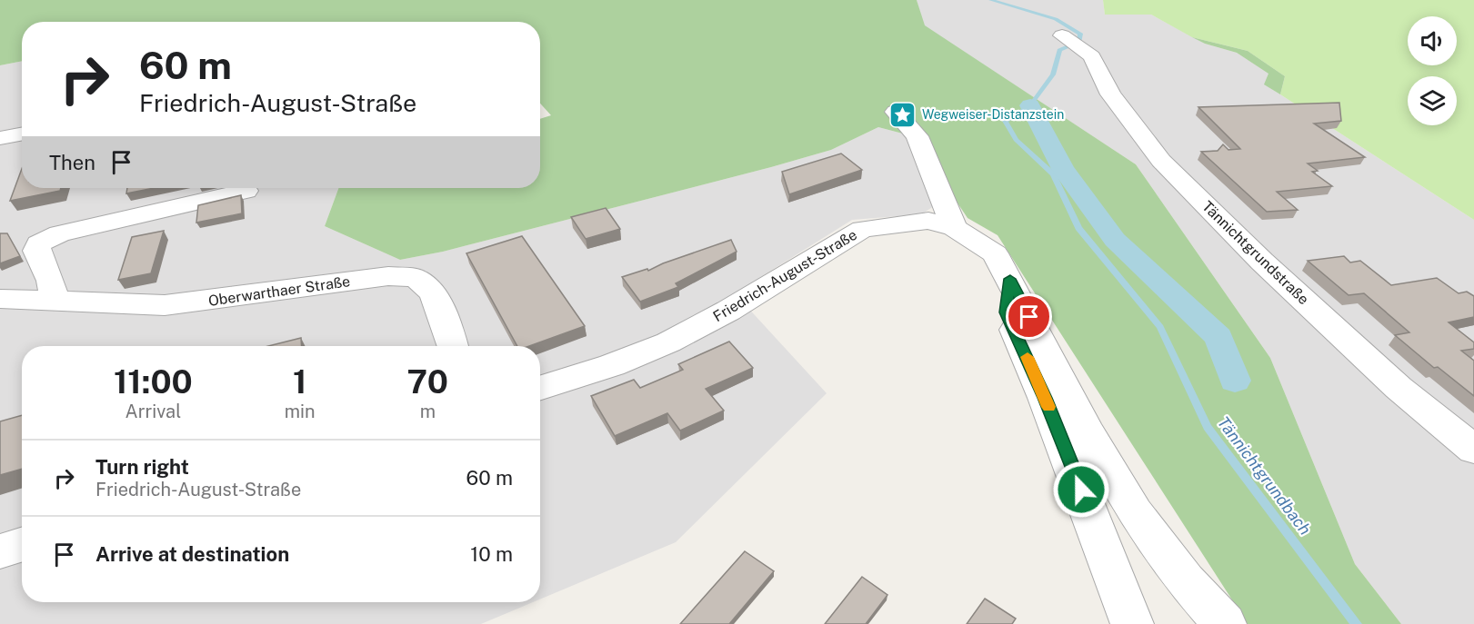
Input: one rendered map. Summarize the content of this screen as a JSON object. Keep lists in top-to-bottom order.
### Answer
{
  "streets": {
    "street": ["Tännichtgrundstraße", "Friedrich-August-Straße", "Oberwarthaer Straße"]
  },
  "water": ["Tännichtgrundbach"],
  "places": {
    "place": ["Wegweiser-Distanzstein"]
  },
  "page": {
    "turn": ["60 m", "Friedrich-August-Straße"],
    "then": "Then",
    "eta": [
      "11:00",
      "Arrival",
      "1",
      "min",
      "70",
      "m"
    ],
    "list": [
      {
        "name": "Turn right",
        "note": "Friedrich-August-Straße",
        "value": "60 m"
      },
      {
        "name": "Arrive at destination",
        "value": "10 m"
      }
    ]
  }
}
